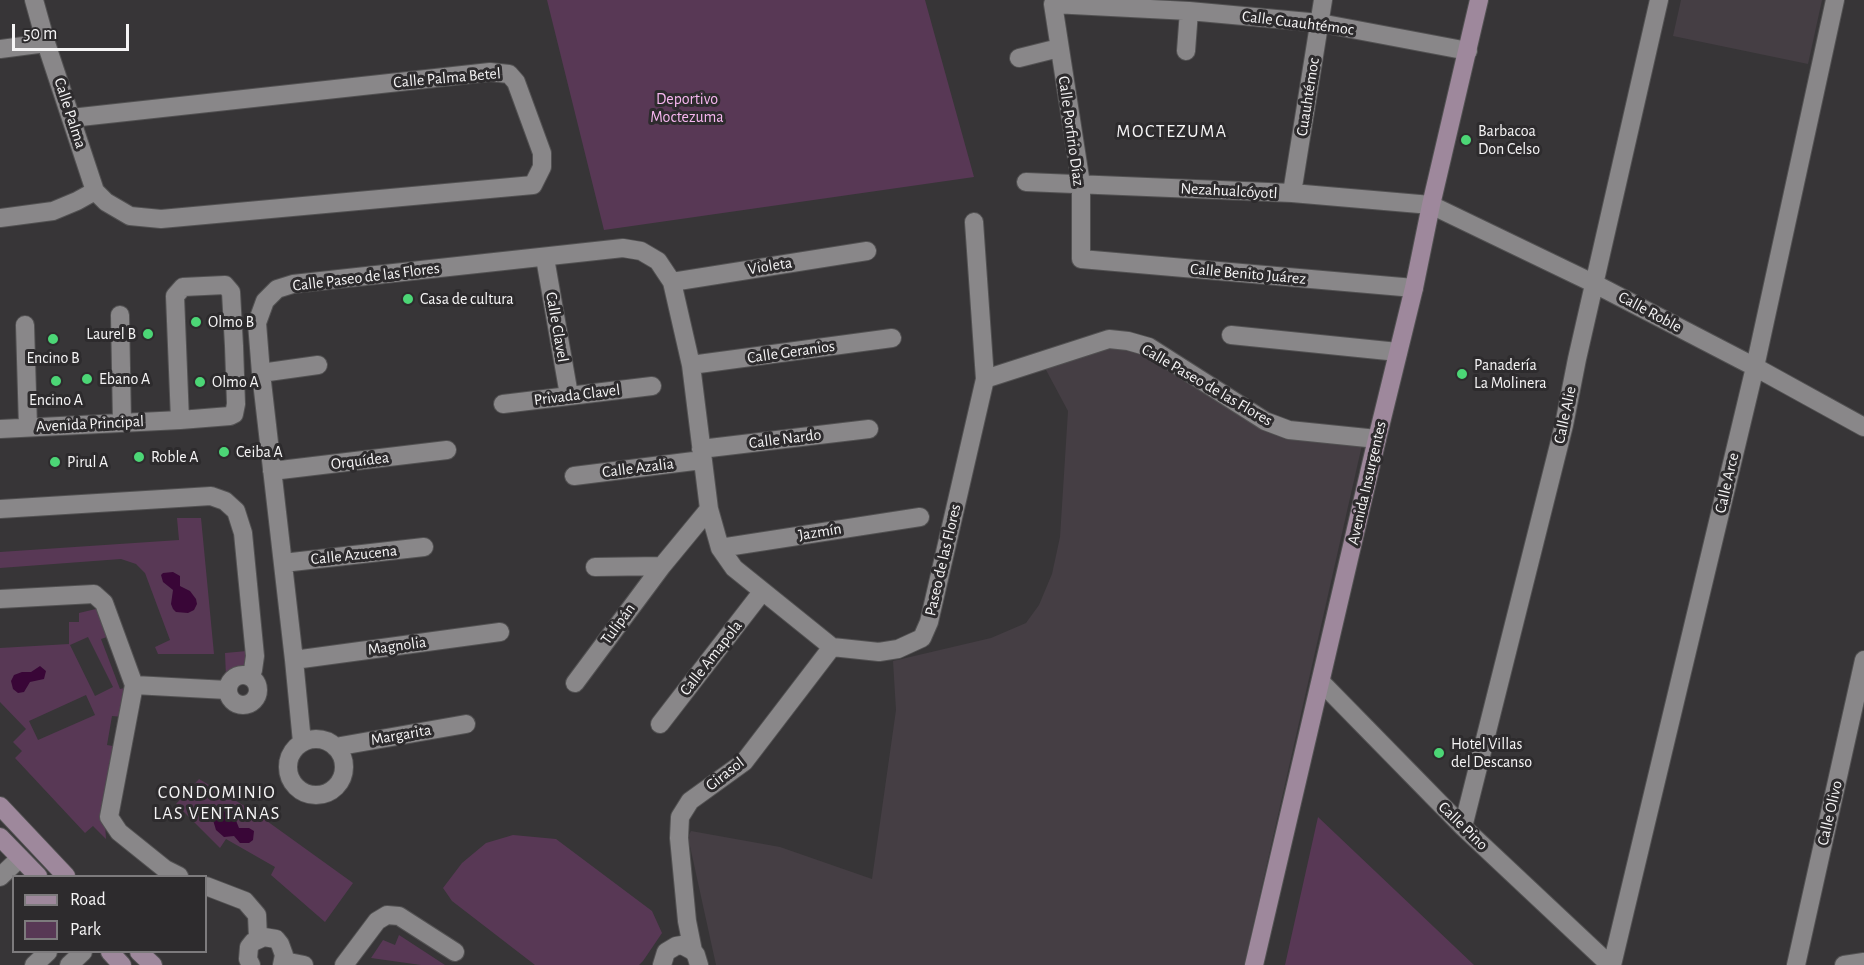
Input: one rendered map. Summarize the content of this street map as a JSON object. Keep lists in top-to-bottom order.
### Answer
{
  "streets": {
    "street": [
      "Calle Cuauhtémoc",
      "Calle Palma Betel",
      "Cuauhtémoc",
      "Calle Palma",
      "Calle Porfirio Díaz",
      "Nezahualcóyotl",
      "Violeta",
      "Calle Benito Juárez",
      "Calle Paseo de las Flores",
      "Calle Roble",
      "Calle Clavel",
      "Calle Geranios",
      "Privada Clavel",
      "Calle Alie",
      "Avenida Principal",
      "Calle Nardo",
      "Orquídea",
      "Calle Azalia",
      "Avenida Insurgentes",
      "Calle Arce",
      "Jazmín",
      "Calle Azucena",
      "Paseo de las Flores",
      "Tulipán",
      "Magnolia",
      "Calle Amapola",
      "Margarita",
      "Girasol",
      "Calle Olivo",
      "Calle Pino"
    ]
  },
  "crossings": [
    ["Calle Cuauhtémoc", "Cuauhtémoc"],
    ["Calle Cuauhtémoc", "Calle Porfirio Díaz"],
    ["Calle Cuauhtémoc", "Avenida Insurgentes"],
    ["Calle Palma Betel", "Calle Palma"],
    ["Cuauhtémoc", "Nezahualcóyotl"],
    ["Calle Porfirio Díaz", "Nezahualcóyotl"],
    ["Calle Porfirio Díaz", "Calle Benito Juárez"],
    ["Nezahualcóyotl", "Calle Roble"],
    ["Nezahualcóyotl", "Avenida Insurgentes"],
    ["Violeta", "Calle Paseo de las Flores"],
    ["Calle Benito Juárez", "Avenida Insurgentes"],
    ["Calle Paseo de las Flores", "Calle Clavel"],
    ["Calle Paseo de las Flores", "Calle Geranios"],
    ["Calle Paseo de las Flores", "Calle Nardo"],
    ["Calle Paseo de las Flores", "Orquídea"],
    ["Calle Paseo de las Flores", "Calle Azalia"],
    ["Calle Paseo de las Flores", "Avenida Insurgentes"],
    ["Calle Paseo de las Flores", "Calle Azucena"],
    ["Calle Paseo de las Flores", "Paseo de las Flores"],
    ["Calle Paseo de las Flores", "Tulipán"],
    ["Calle Paseo de las Flores", "Magnolia"],
    ["Calle Paseo de las Flores", "Margarita"],
    ["Calle Roble", "Calle Alie"],
    ["Calle Roble", "Avenida Insurgentes"],
    ["Calle Roble", "Calle Arce"],
    ["Calle Clavel", "Privada Clavel"],
    ["Calle Alie", "Calle Pino"],
    ["Calle Nardo", "Calle Azalia"],
    ["Avenida Insurgentes", "Calle Pino"],
    ["Calle Arce", "Calle Pino"],
    ["Paseo de las Flores", "Girasol"]
  ],
  "districts": ["MOCTEZUMA", "CONDOMINIO LAS VENTANAS"],
  "parks": ["Deportivo Moctezuma"],
  "places": [
    "Barbacoa Don Celso",
    "Casa de cultura",
    "Olmo B",
    "Laurel B",
    "Encino B",
    "Panadería La Molinera",
    "Ebano A",
    "Encino A",
    "Olmo A",
    "Ceiba A",
    "Roble A",
    "Pirul A",
    "Hotel Villas del Descanso"
  ],
  "legend": ["Road", "Park"],
  "scale_bar": "50 m"
}
